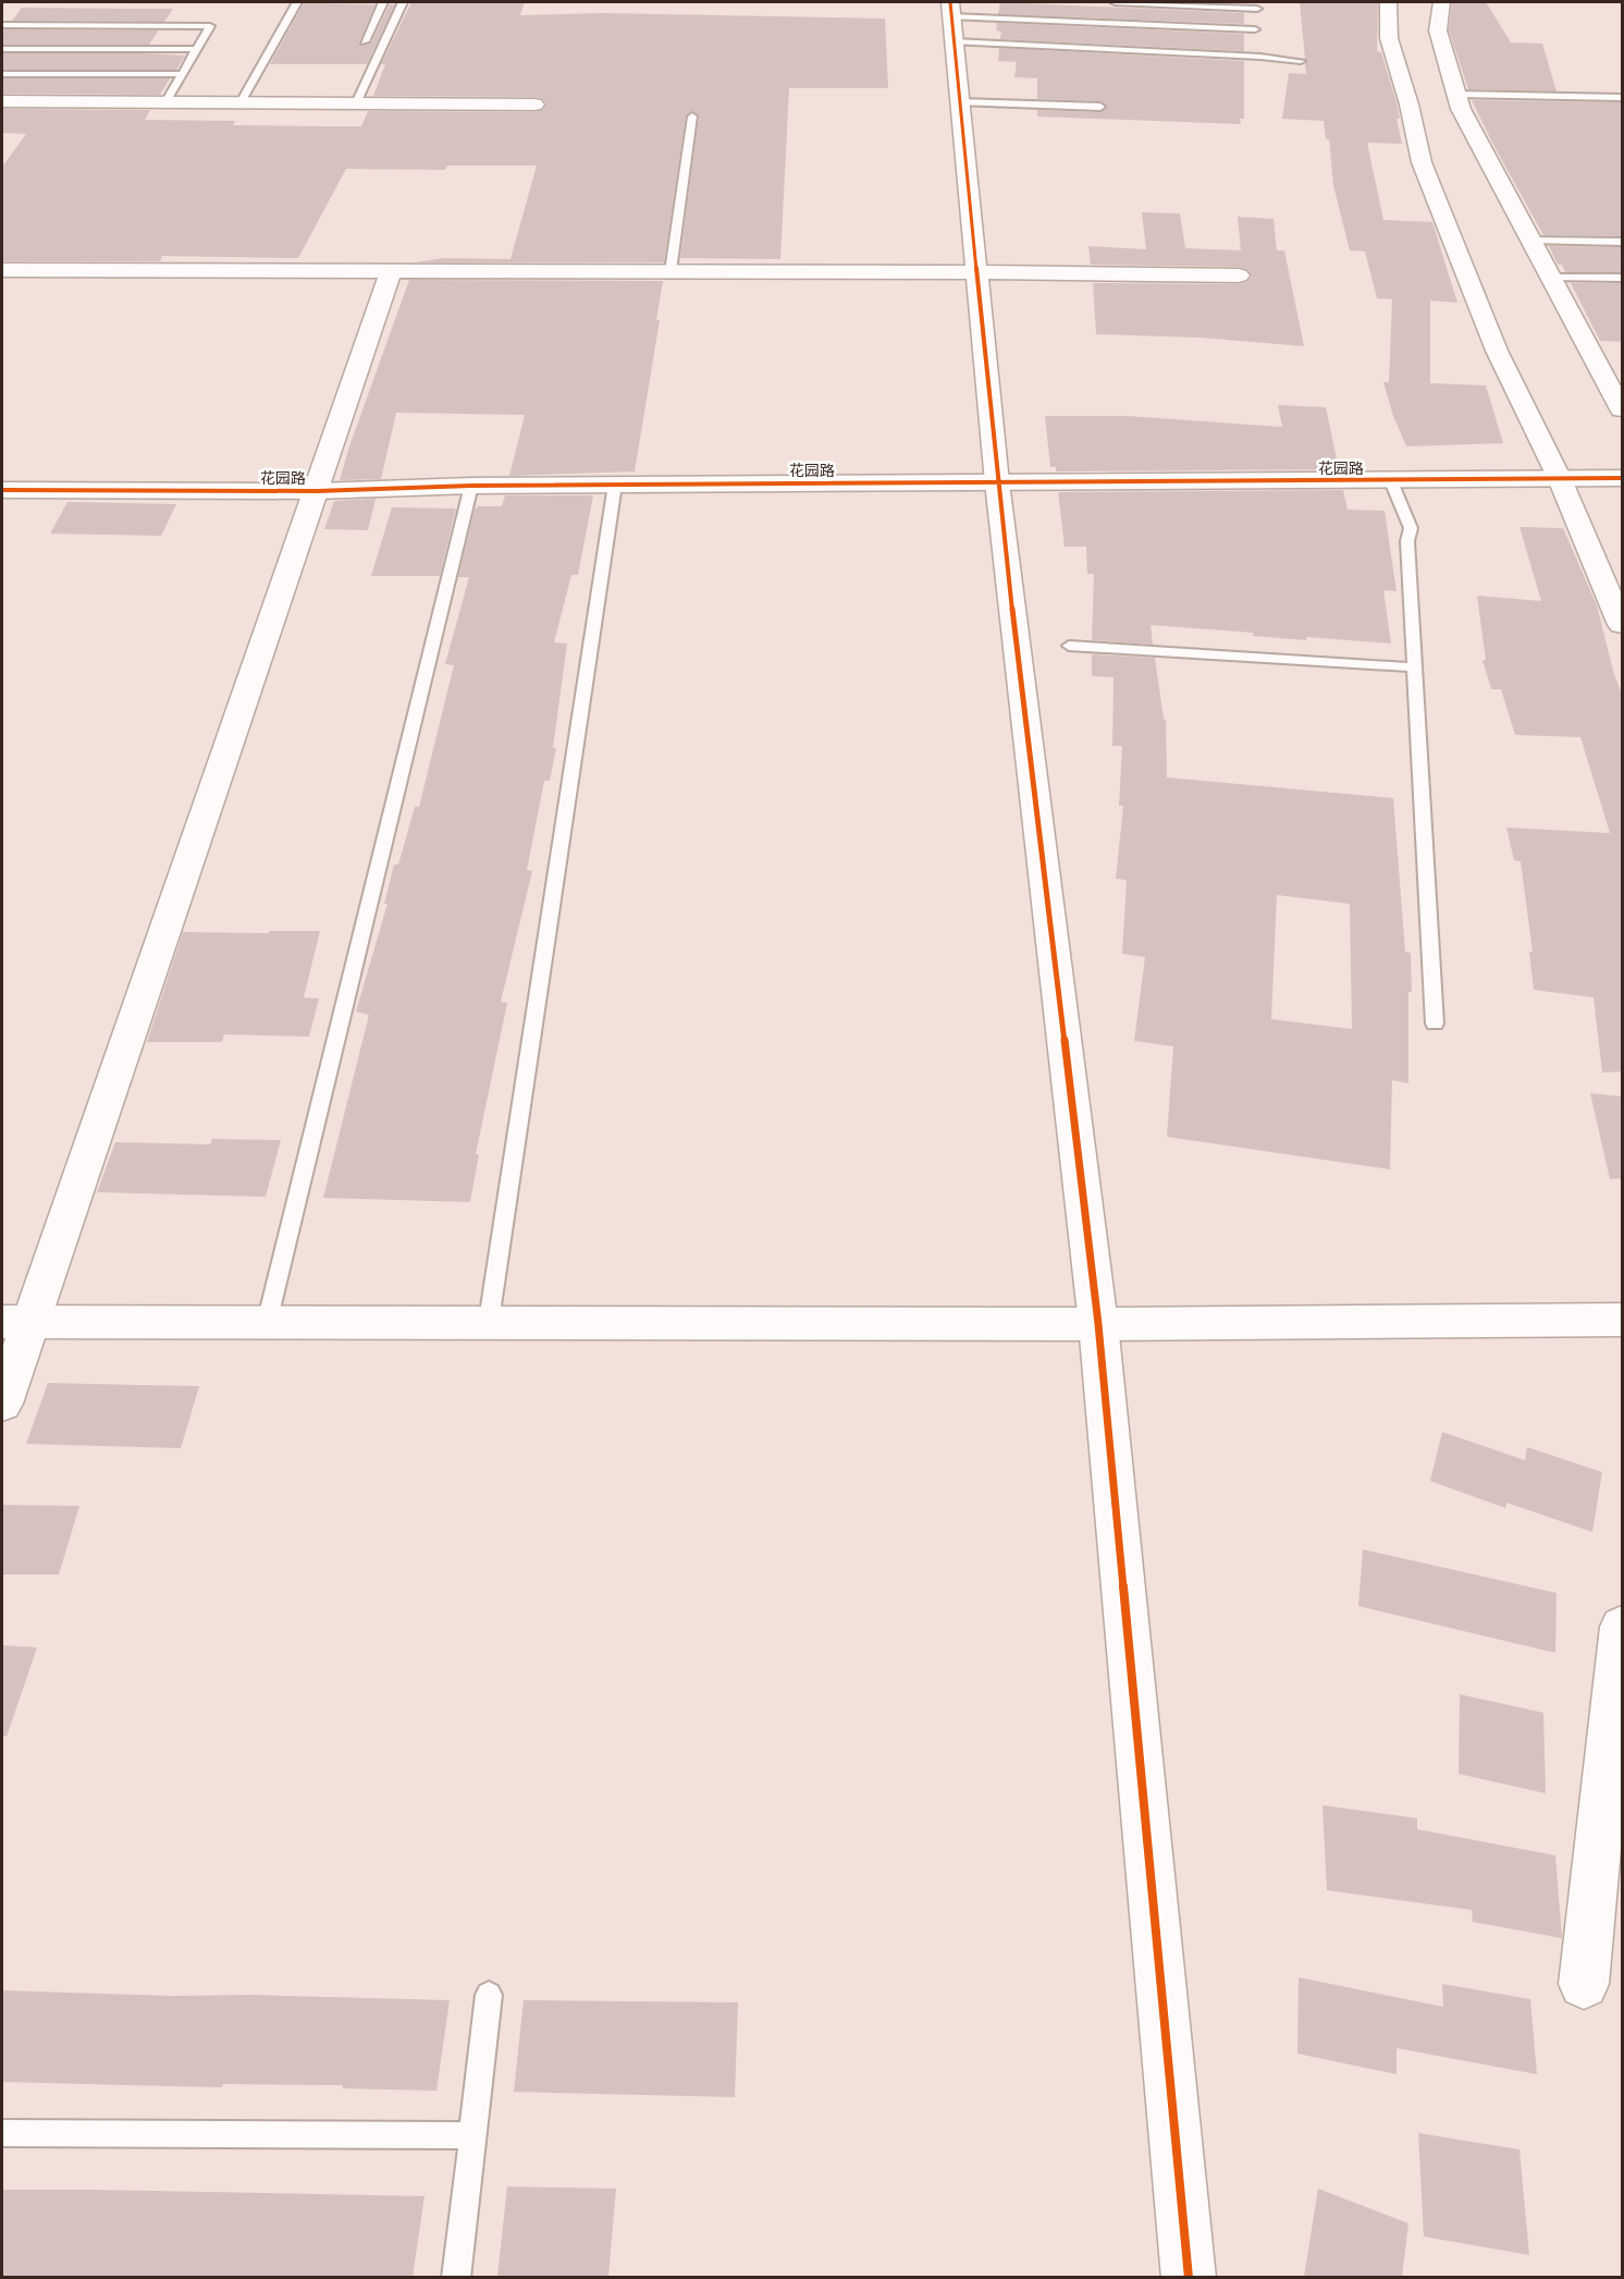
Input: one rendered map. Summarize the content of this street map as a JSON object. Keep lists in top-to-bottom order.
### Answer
{
  "streets": {
    "street": ["花园路"]
  }
}
